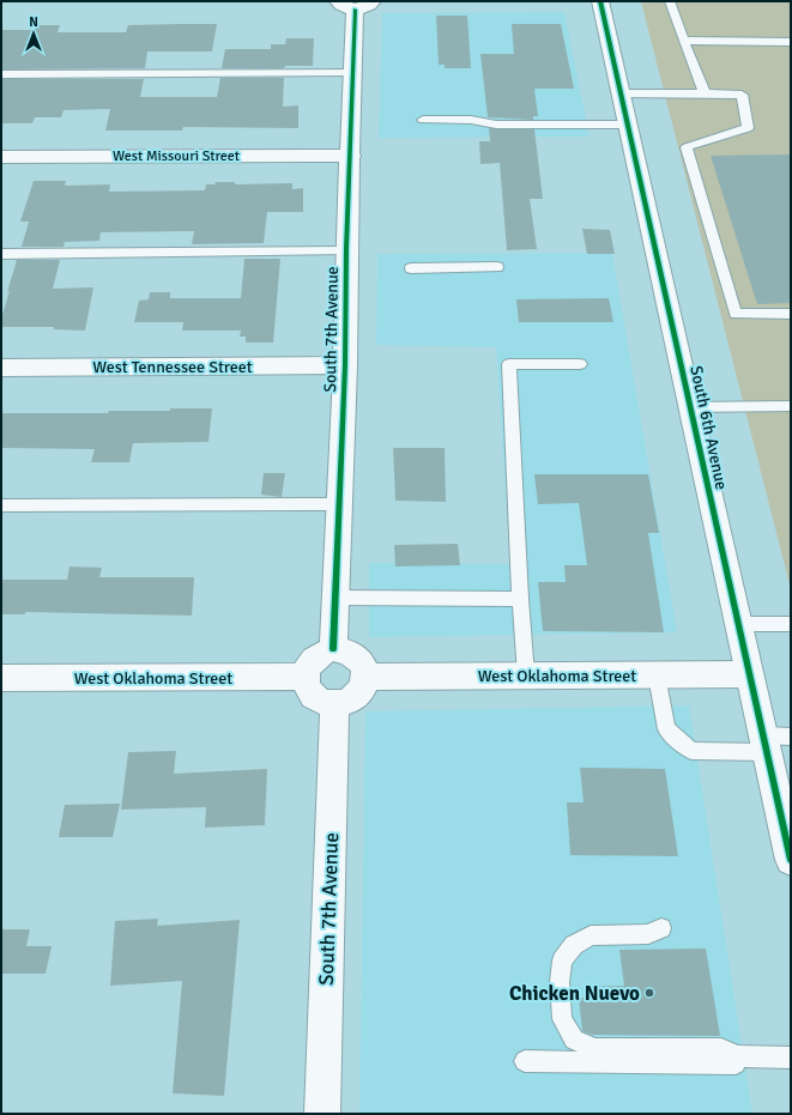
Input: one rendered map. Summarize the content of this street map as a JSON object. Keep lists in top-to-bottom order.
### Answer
{
  "streets": {
    "street": [
      "West Missouri Street",
      "South 7th Avenue",
      "West Tennessee Street",
      "South 6th Avenue",
      "West Oklahoma Street"
    ]
  },
  "crossings": [
    ["West Missouri Street", "South 7th Avenue"],
    ["South 7th Avenue", "West Tennessee Street"],
    ["South 7th Avenue", "West Oklahoma Street"],
    ["South 6th Avenue", "West Oklahoma Street"]
  ],
  "places": ["Chicken Nuevo"],
  "north": "top"
}
